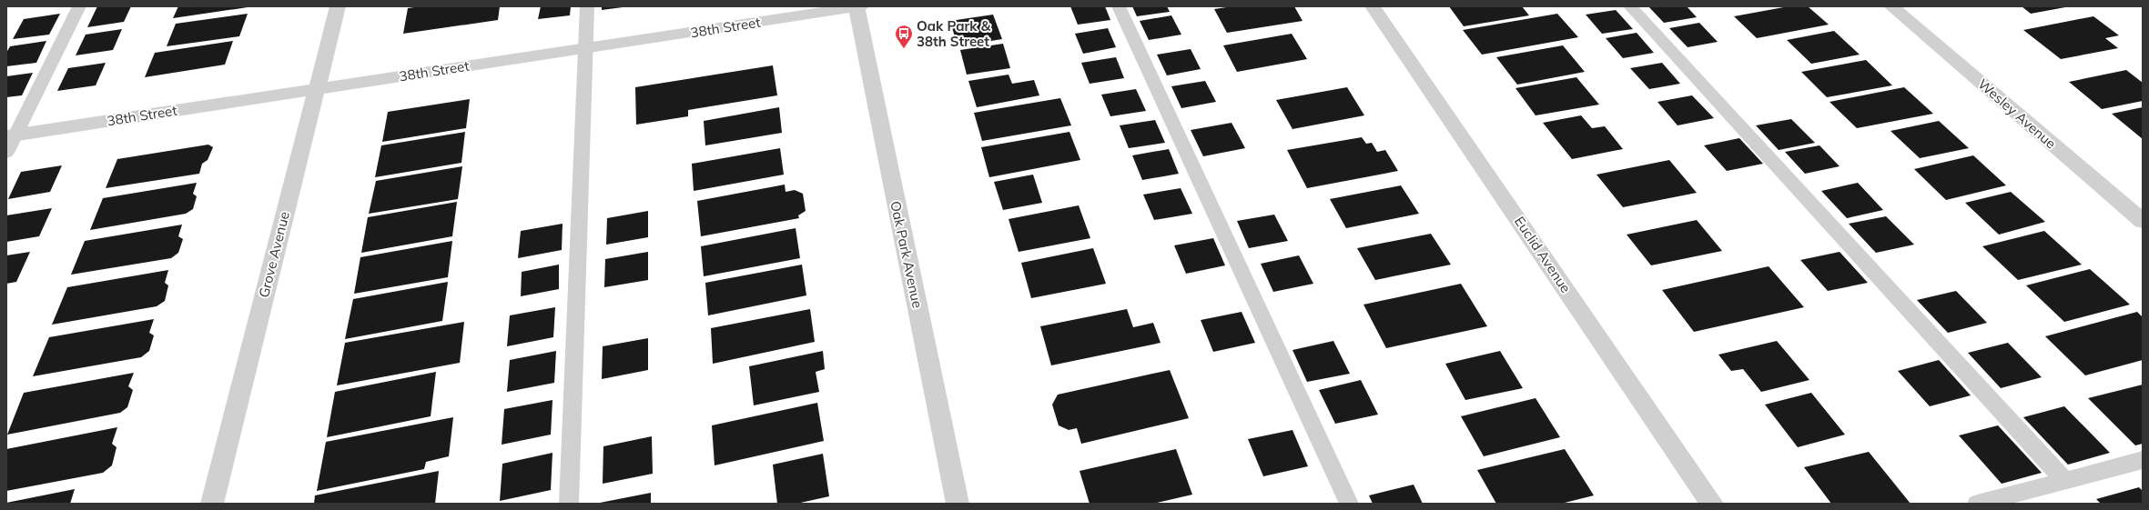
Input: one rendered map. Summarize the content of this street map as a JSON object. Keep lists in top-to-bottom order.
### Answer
{
  "streets": {
    "street": [
      "38th Street",
      "Wesley Avenue",
      "Grove Avenue",
      "Oak Park Avenue",
      "Euclid Avenue"
    ]
  },
  "crossings": [
    ["38th Street", "Grove Avenue"],
    ["38th Street", "Oak Park Avenue"]
  ],
  "places": {
    "bus stop": ["Oak Park & 38th Street"]
  }
}
